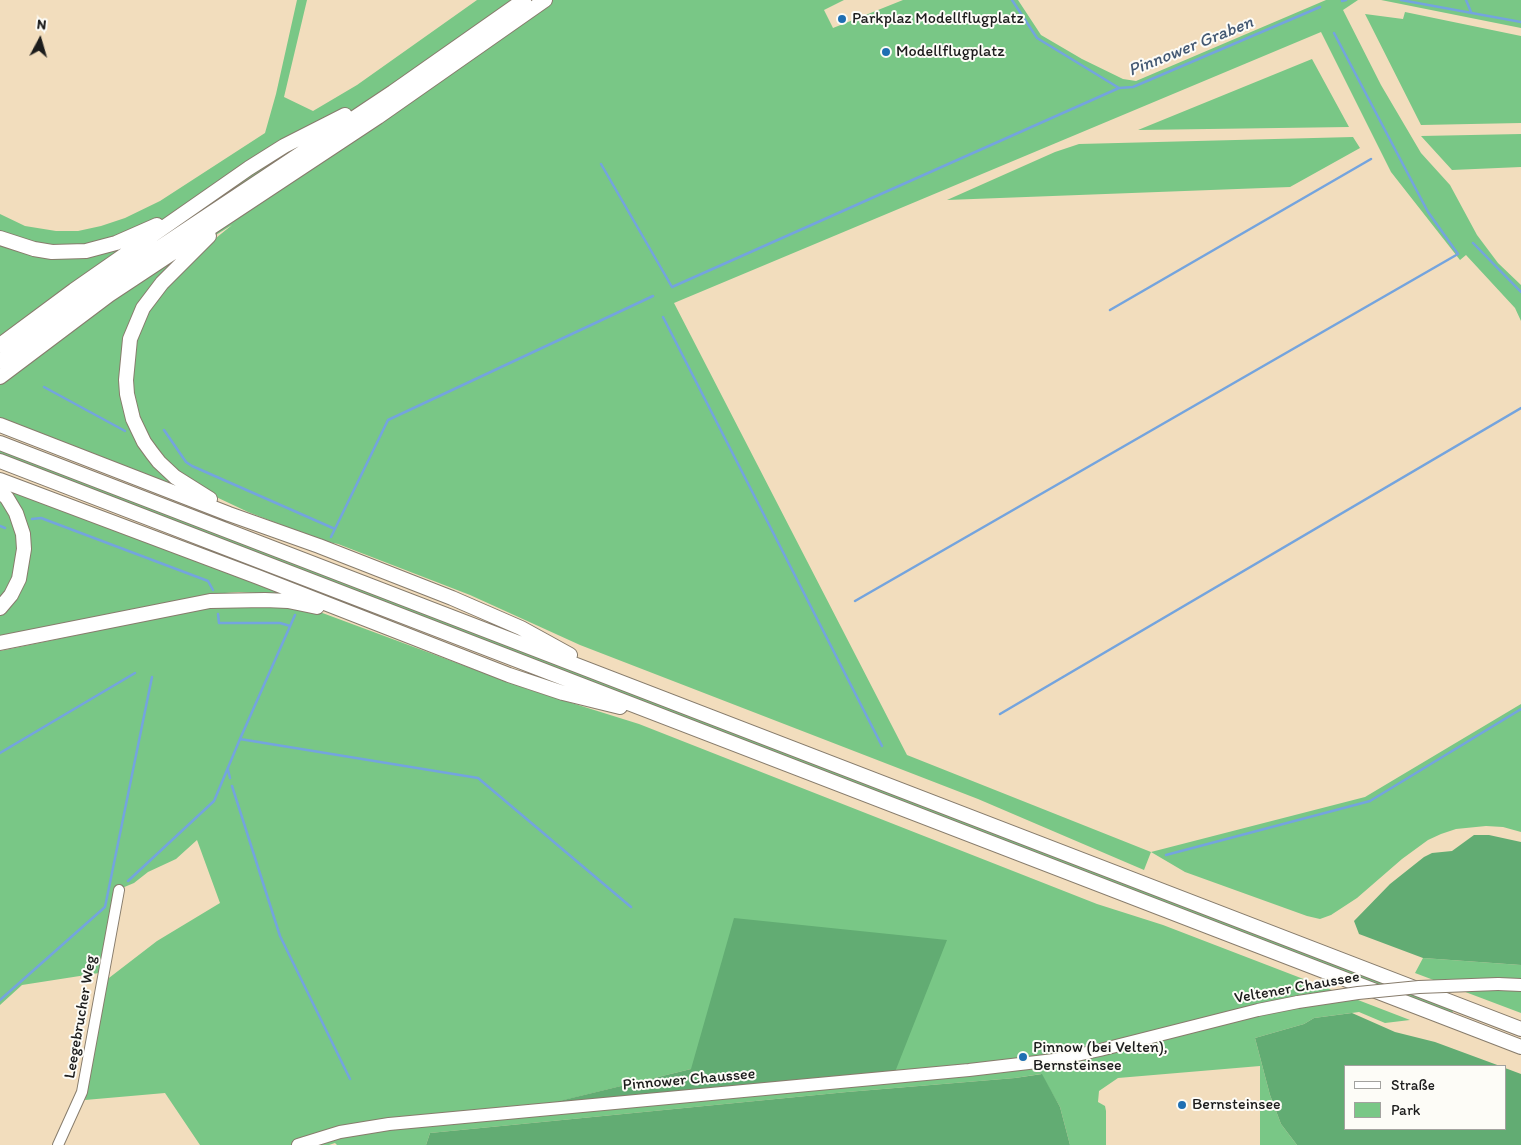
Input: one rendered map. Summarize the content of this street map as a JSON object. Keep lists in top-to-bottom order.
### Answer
{
  "streets": {
    "main road": ["Veltener Chaussee", "Pinnower Chaussee"],
    "street": ["Leegebrucher Weg"]
  },
  "crossings": [
    ["Veltener Chaussee", "Pinnower Chaussee"]
  ],
  "water": ["Pinnower Graben"],
  "places": [
    "Parkplaz Modellflugplatz",
    "Modellflugplatz",
    "Pinnow (bei Velten), Bernsteinsee",
    "Bernsteinsee"
  ],
  "legend": ["Straße", "Park"],
  "north": "top"
}
